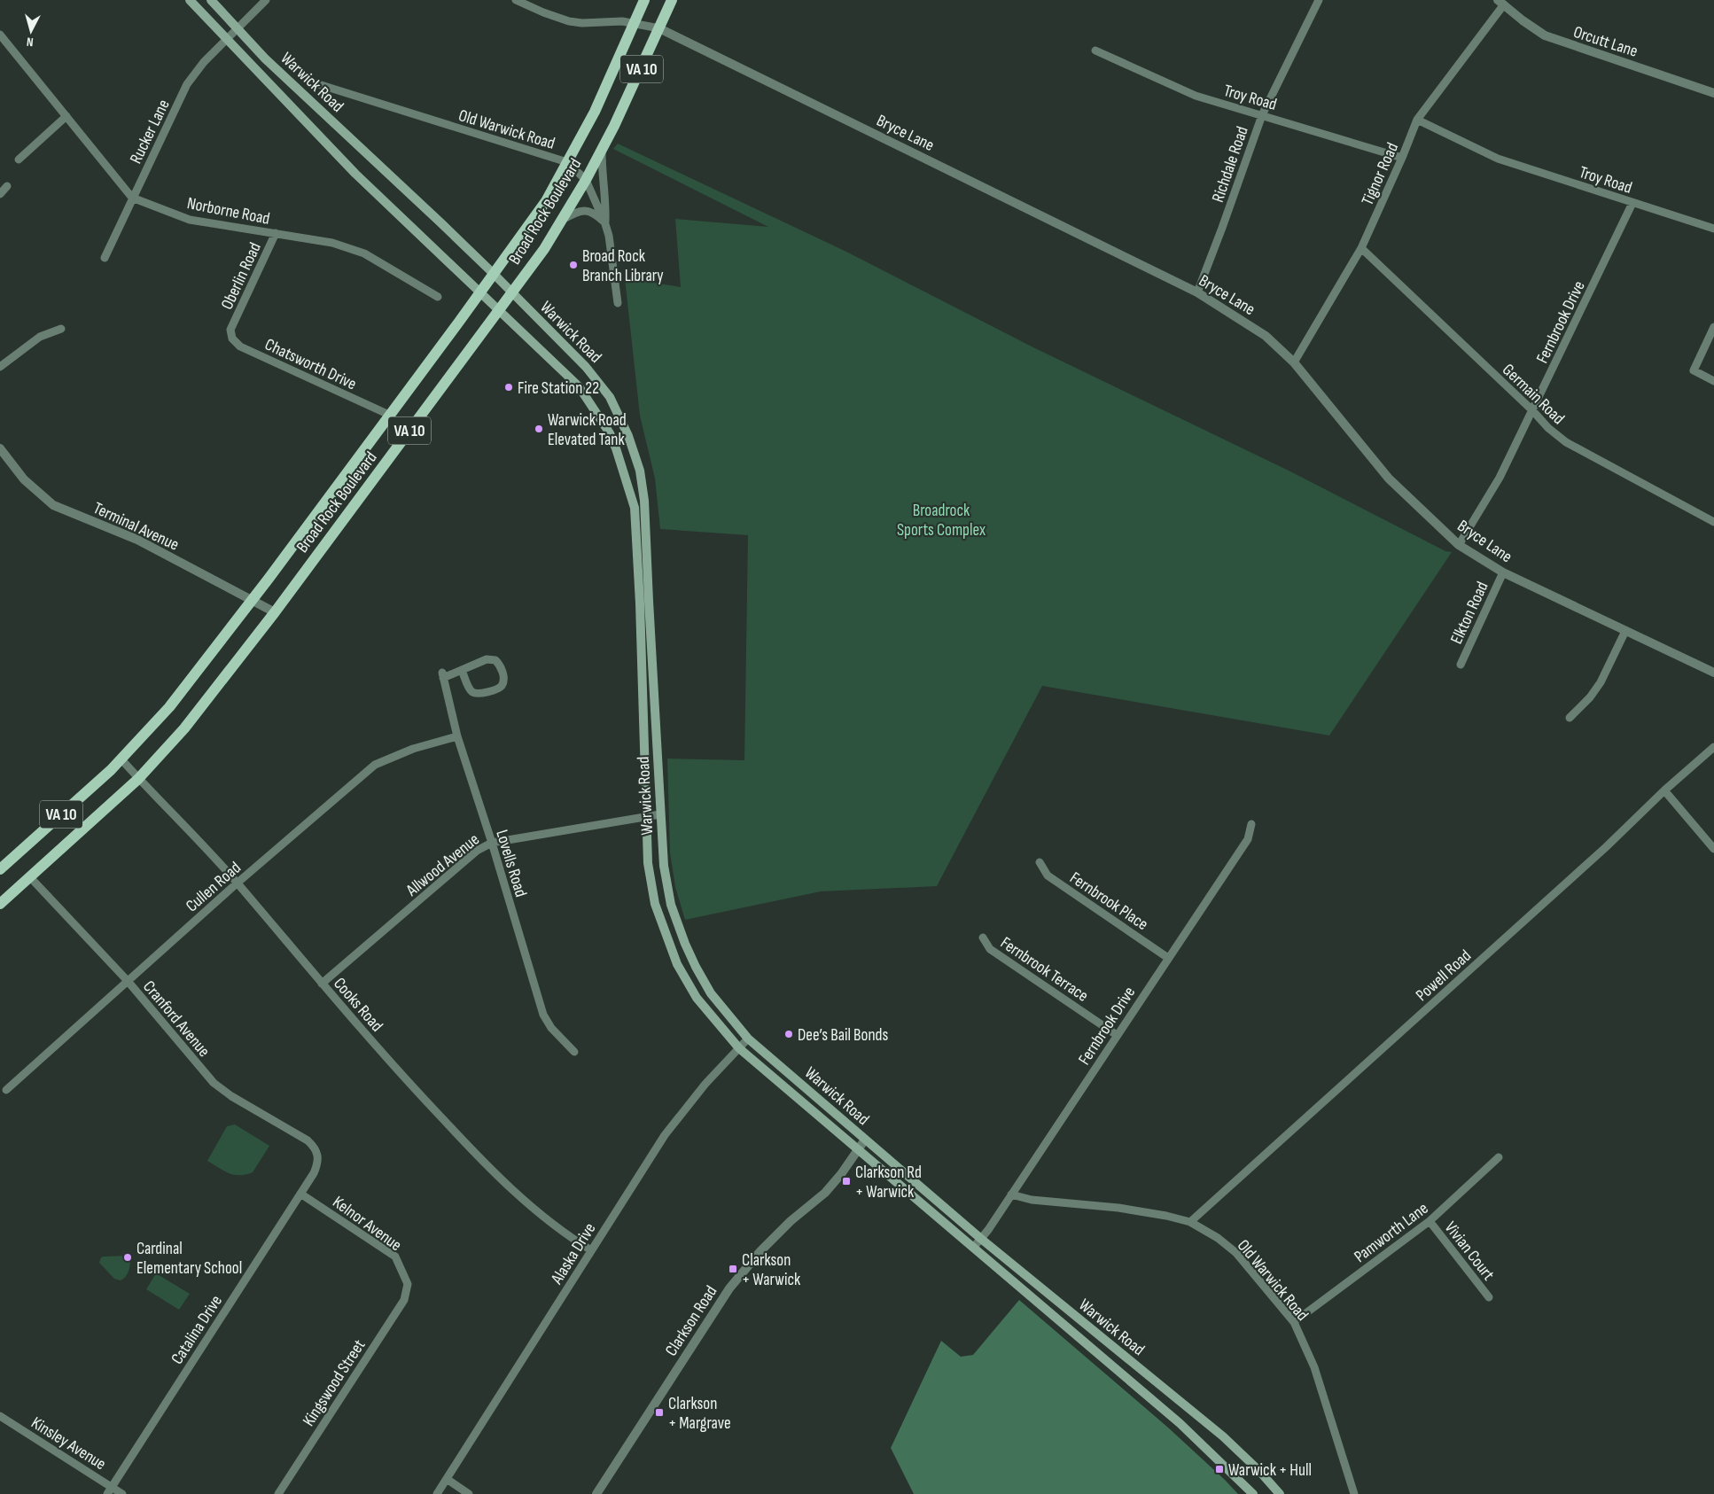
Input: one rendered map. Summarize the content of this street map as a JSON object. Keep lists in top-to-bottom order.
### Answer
{
  "streets": {
    "main road": ["VA 10", "Warwick Road", "Broad Rock Boulevard"],
    "street": [
      "Orcutt Lane",
      "Troy Road",
      "Old Warwick Road",
      "Rucker Lane",
      "Bryce Lane",
      "Richdale Road",
      "Tignor Road",
      "Norborne Road",
      "Oberlin Road",
      "Fernbrook Drive",
      "Chatsworth Drive",
      "Germain Road",
      "Terminal Avenue",
      "Elkton Road",
      "Lovells Road",
      "Allwood Avenue",
      "Cullen Road",
      "Fernbrook Place",
      "Fernbrook Terrace",
      "Powell Road",
      "Cooks Road",
      "Cranford Avenue",
      "Kelnor Avenue",
      "Pamworth Lane",
      "Vivian Court",
      "Alaska Drive",
      "Clarkson Road",
      "Catalina Drive",
      "Kingswood Street",
      "Kinsley Avenue"
    ]
  },
  "crossings": [
    ["Orcutt Lane", "Tignor Road"],
    ["Warwick Road", "Rucker Lane"],
    ["Warwick Road", "Broad Rock Boulevard"],
    ["Warwick Road", "Fernbrook Drive"],
    ["Warwick Road", "Allwood Avenue"],
    ["Warwick Road", "Alaska Drive"],
    ["Warwick Road", "Clarkson Road"],
    ["Troy Road", "Richdale Road"],
    ["Troy Road", "Tignor Road"],
    ["Troy Road", "Fernbrook Drive"],
    ["Old Warwick Road", "Broad Rock Boulevard"],
    ["Old Warwick Road", "Fernbrook Drive"],
    ["Old Warwick Road", "Powell Road"],
    ["Old Warwick Road", "Pamworth Lane"],
    ["Rucker Lane", "Norborne Road"],
    ["Bryce Lane", "Richdale Road"],
    ["Bryce Lane", "Tignor Road"],
    ["Bryce Lane", "Broad Rock Boulevard"],
    ["Bryce Lane", "Fernbrook Drive"],
    ["Bryce Lane", "Elkton Road"],
    ["Tignor Road", "Germain Road"],
    ["Norborne Road", "Oberlin Road"],
    ["Broad Rock Boulevard", "Chatsworth Drive"],
    ["Broad Rock Boulevard", "Terminal Avenue"],
    ["Broad Rock Boulevard", "Cooks Road"],
    ["Broad Rock Boulevard", "Cranford Avenue"],
    ["Oberlin Road", "Chatsworth Drive"],
    ["Fernbrook Drive", "Germain Road"],
    ["Fernbrook Drive", "Fernbrook Place"],
    ["Fernbrook Drive", "Fernbrook Terrace"],
    ["Lovells Road", "Allwood Avenue"],
    ["Lovells Road", "Cullen Road"],
    ["Allwood Avenue", "Cooks Road"],
    ["Cullen Road", "Cooks Road"],
    ["Cullen Road", "Cranford Avenue"],
    ["Cooks Road", "Alaska Drive"],
    ["Cranford Avenue", "Catalina Drive"],
    ["Kelnor Avenue", "Catalina Drive"],
    ["Kelnor Avenue", "Kingswood Street"],
    ["Pamworth Lane", "Vivian Court"],
    ["Catalina Drive", "Kinsley Avenue"]
  ],
  "parks": ["Broadrock Sports Complex"],
  "places": {
    "other": [
      "Broad Rock Branch Library",
      "Fire Station 22",
      "Warwick Road Elevated Tank",
      "Dee’s Bail Bonds",
      "Cardinal Elementary School"
    ],
    "transit": [
      "Clarkson Rd + Warwick",
      "Clarkson + Warwick",
      "Clarkson + Margrave",
      "Warwick + Hull"
    ]
  },
  "north": "bottom"
}
